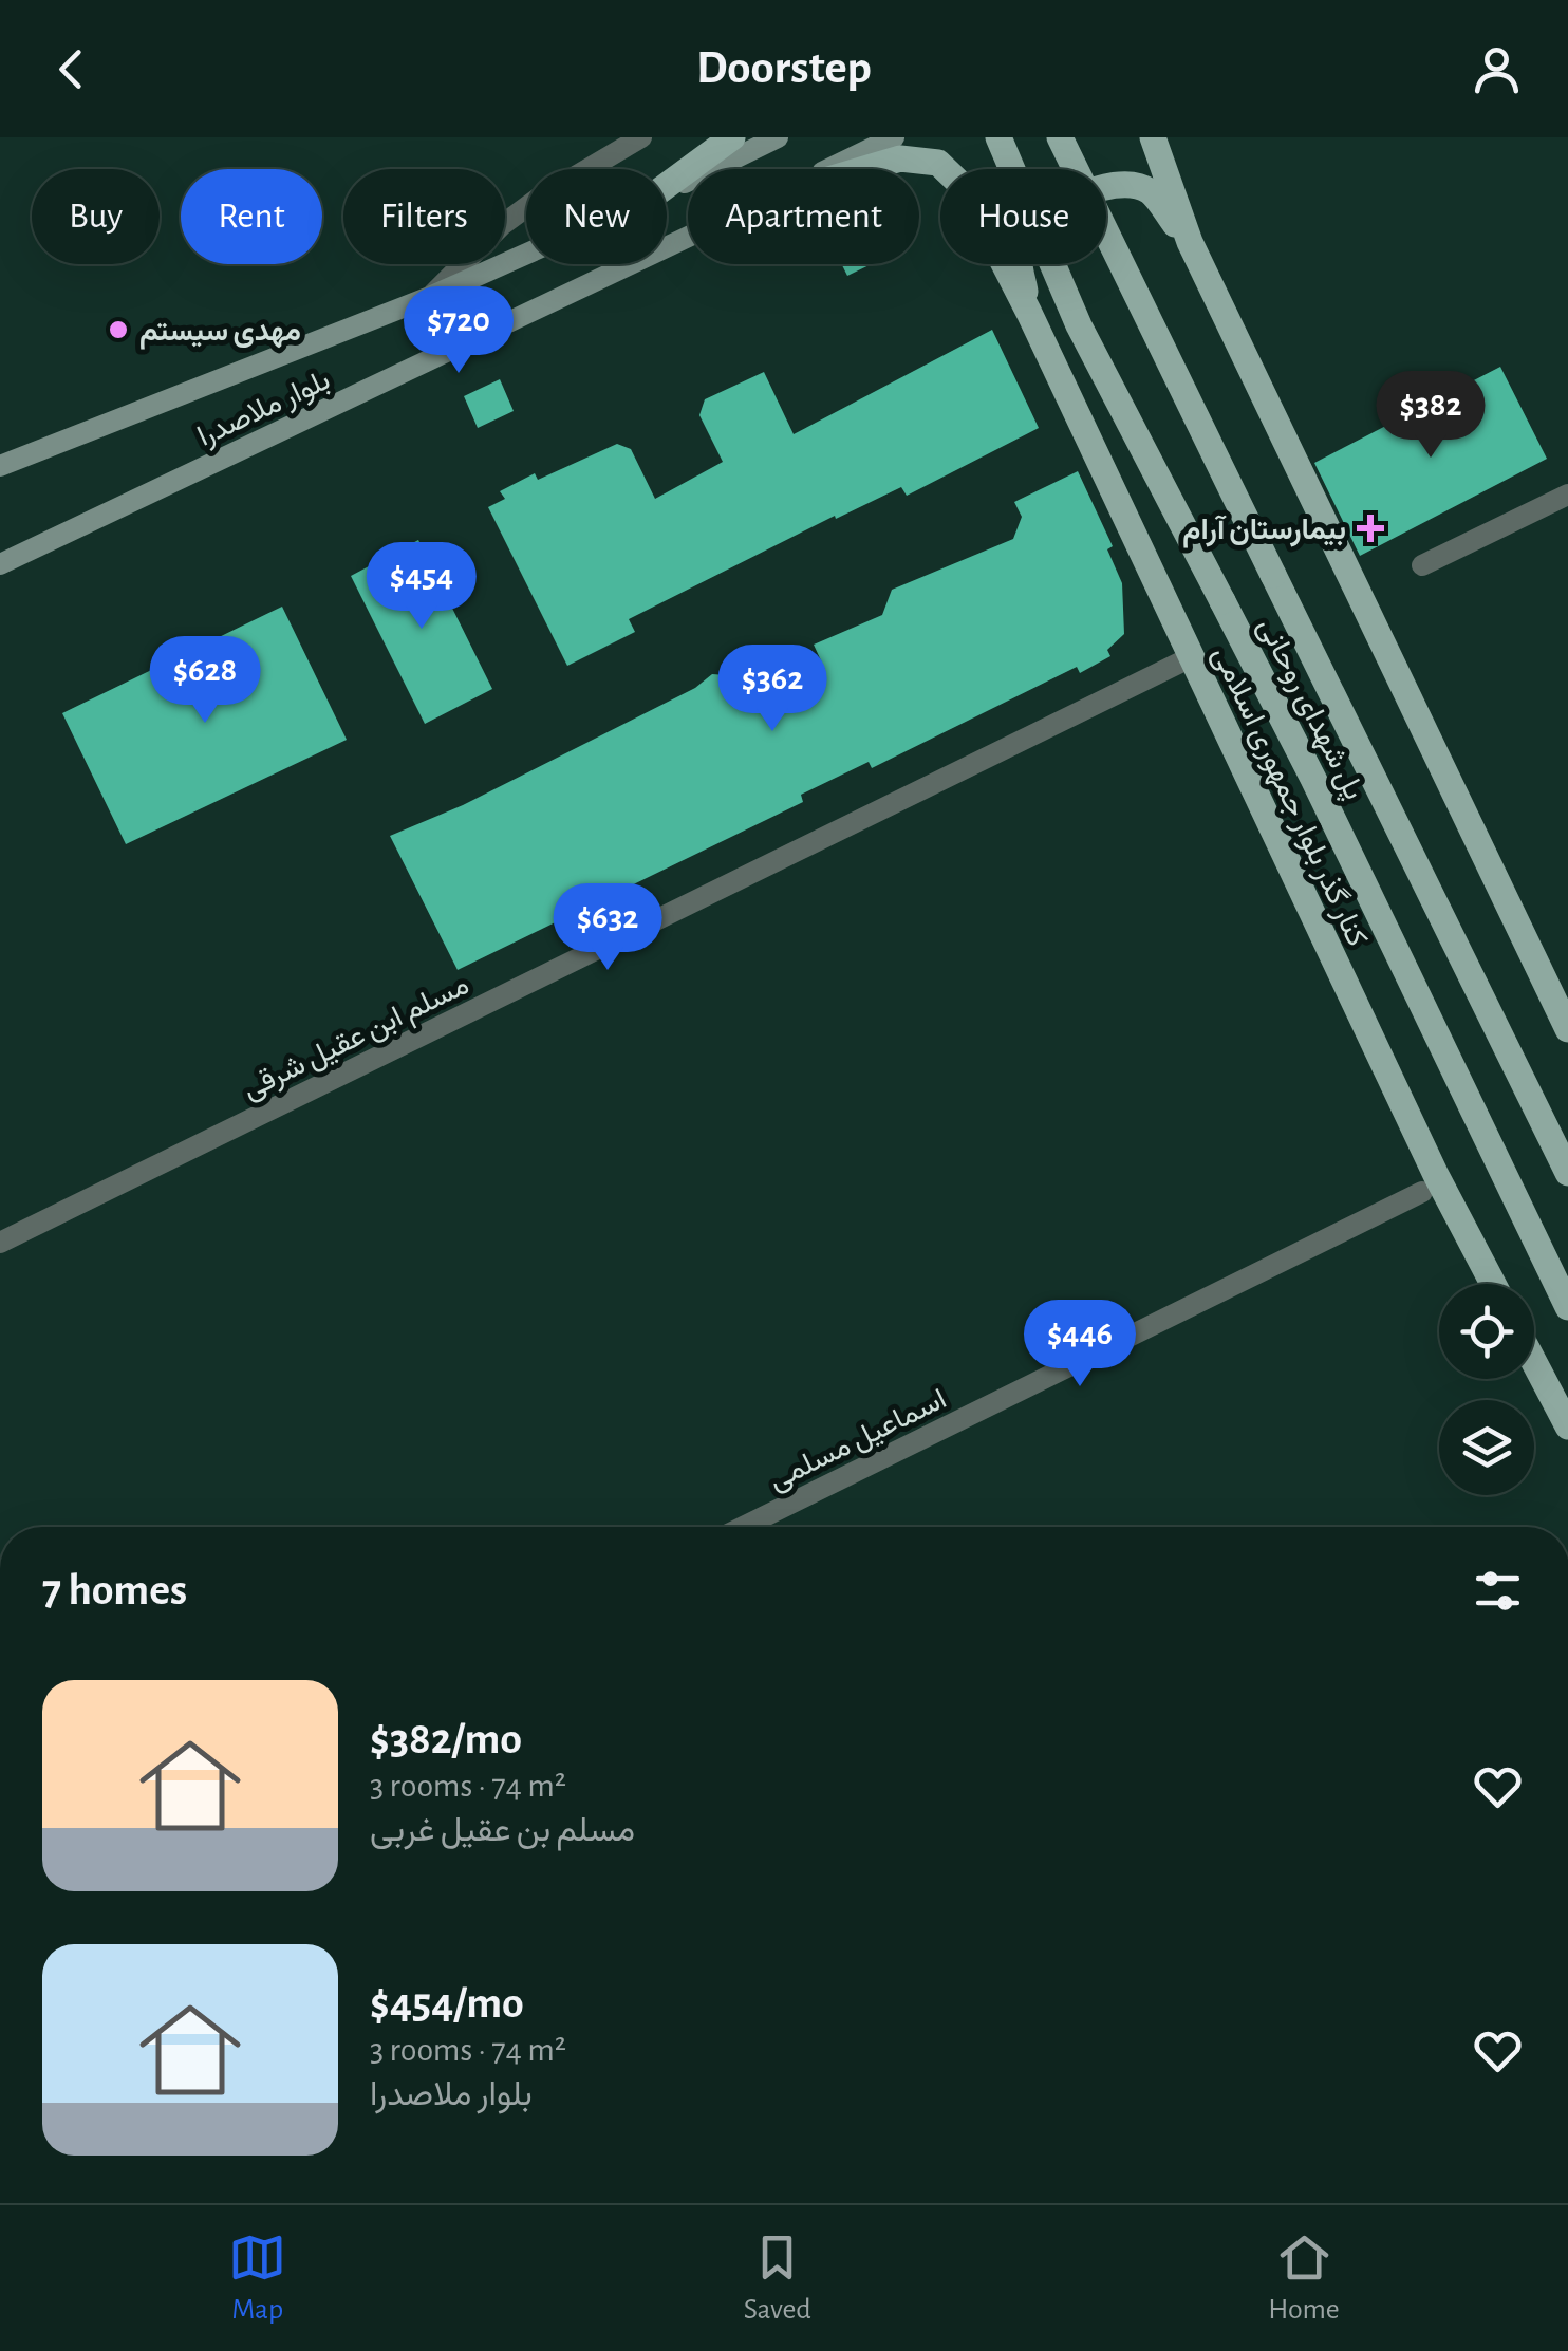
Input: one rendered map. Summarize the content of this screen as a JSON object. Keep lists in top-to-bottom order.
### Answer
{
  "streets": {
    "main road": ["بلوار ملاصدرا", "پل شهدای روحانی", "کنار گذر بلوار جمهوری اسلامی"],
    "street": ["مسلم ابن عقیل شرقی", "اسماعیل مسلمی"]
  },
  "crossings": [
    ["کنار گذر بلوار جمهوری اسلامی", "مسلم ابن عقیل شرقی"]
  ],
  "places": {
    "other": ["مهدی سیستم"],
    "health": ["بیمارستان آرام"]
  },
  "page": {
    "header": "Doorstep",
    "chip": [
      "Buy",
      "Rent",
      "Filters",
      "New",
      "Apartment",
      "House"
    ],
    "price": [
      "$720",
      "$382",
      "$454",
      "$628",
      "$362",
      "$632",
      "$446"
    ],
    "heading": "7 homes",
    "list": [
      {
        "name": "$382/mo",
        "note": "3 rooms · 74 m² · مسلم بن عقیل غربی"
      },
      {
        "name": "$454/mo",
        "note": "3 rooms · 74 m² · بلوار ملاصدرا"
      }
    ],
    "tabs": ["Map", "Saved", "Home"]
  }
}
